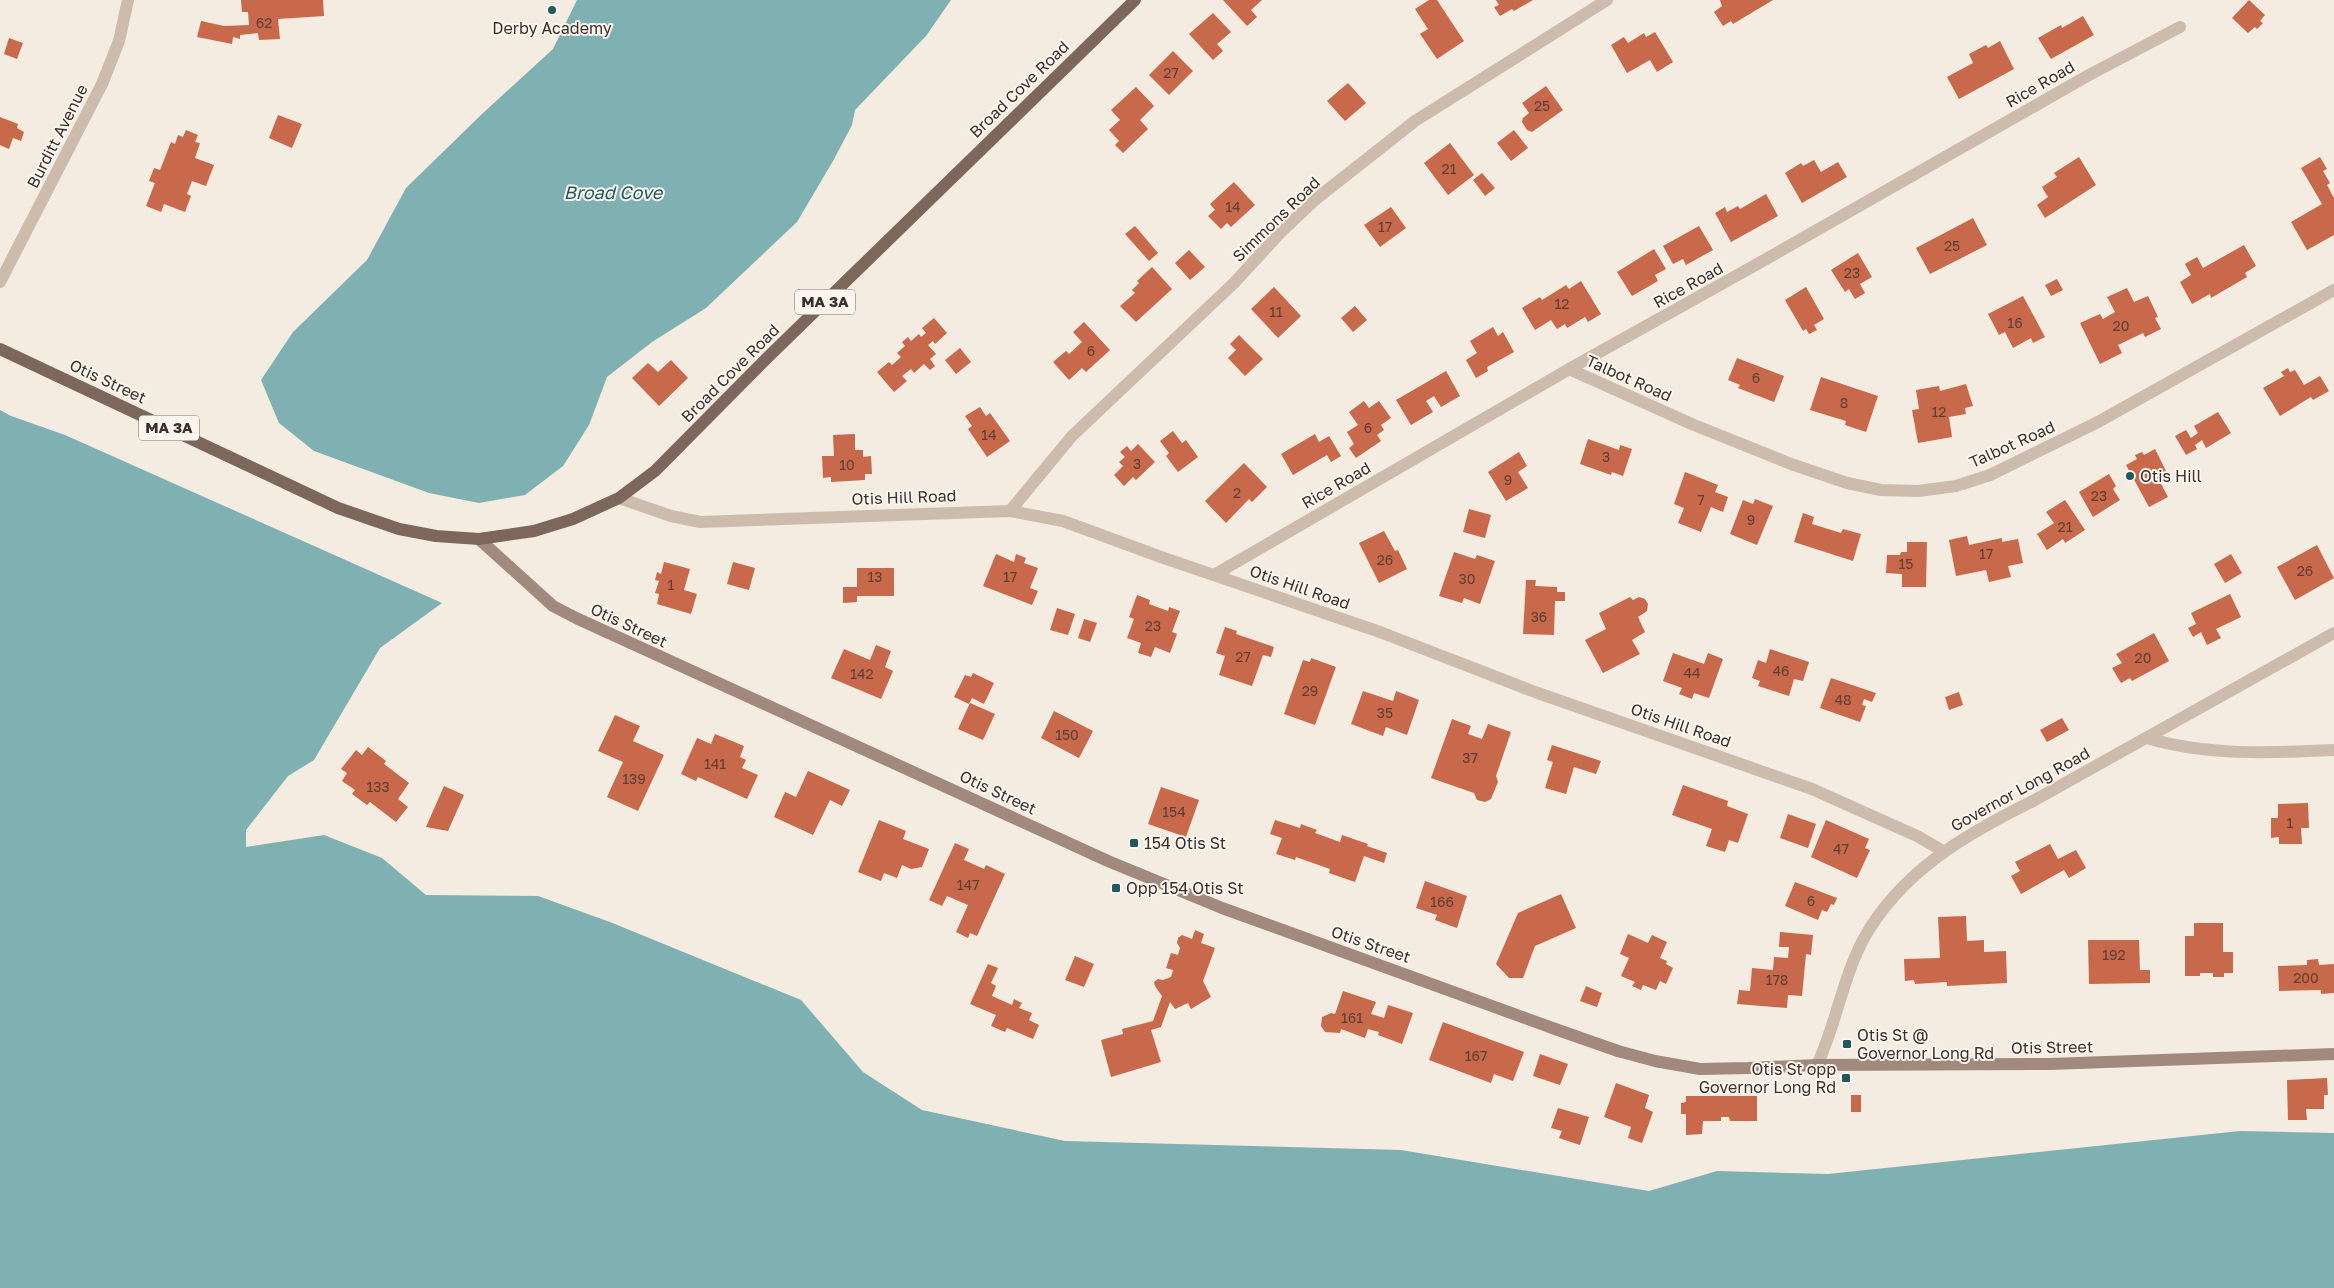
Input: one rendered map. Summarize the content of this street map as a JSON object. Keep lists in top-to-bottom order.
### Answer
{
  "streets": {
    "main road": ["Broad Cove Road", "MA 3A", "Otis Street"],
    "street": [
      "Rice Road",
      "Burditt Avenue",
      "Simmons Road",
      "Talbot Road",
      "Otis Hill Road",
      "Governor Long Road"
    ]
  },
  "crossings": [
    ["Rice Road", "Talbot Road"],
    ["Rice Road", "Otis Hill Road"],
    ["Broad Cove Road", "Otis Street"],
    ["Broad Cove Road", "Otis Hill Road"],
    ["Simmons Road", "Otis Hill Road"],
    ["Otis Street", "Governor Long Road"],
    ["Otis Hill Road", "Governor Long Road"]
  ],
  "water": ["Broad Cove"],
  "places": {
    "other": ["Derby Academy", "Otis Hill"],
    "transit": [
      "154 Otis St",
      "Opp 154 Otis St",
      "Otis St @ Governor Long Rd",
      "Otis St opp Governor Long Rd"
    ]
  },
  "house_numbers": [
    "62",
    "27",
    "25",
    "21",
    "14",
    "17",
    "25",
    "23",
    "12",
    "11",
    "16",
    "20",
    "6",
    "6",
    "8",
    "12",
    "6",
    "14",
    "3",
    "3",
    "10",
    "9",
    "2",
    "23",
    "7",
    "9",
    "21",
    "17",
    "26",
    "15",
    "26",
    "13",
    "17",
    "30",
    "1",
    "36",
    "23",
    "27",
    "20",
    "46",
    "44",
    "142",
    "29",
    "48",
    "35",
    "150",
    "37",
    "141",
    "139",
    "133",
    "154",
    "1",
    "47",
    "147",
    "6",
    "166",
    "192",
    "200",
    "178",
    "161",
    "167"
  ]
}
